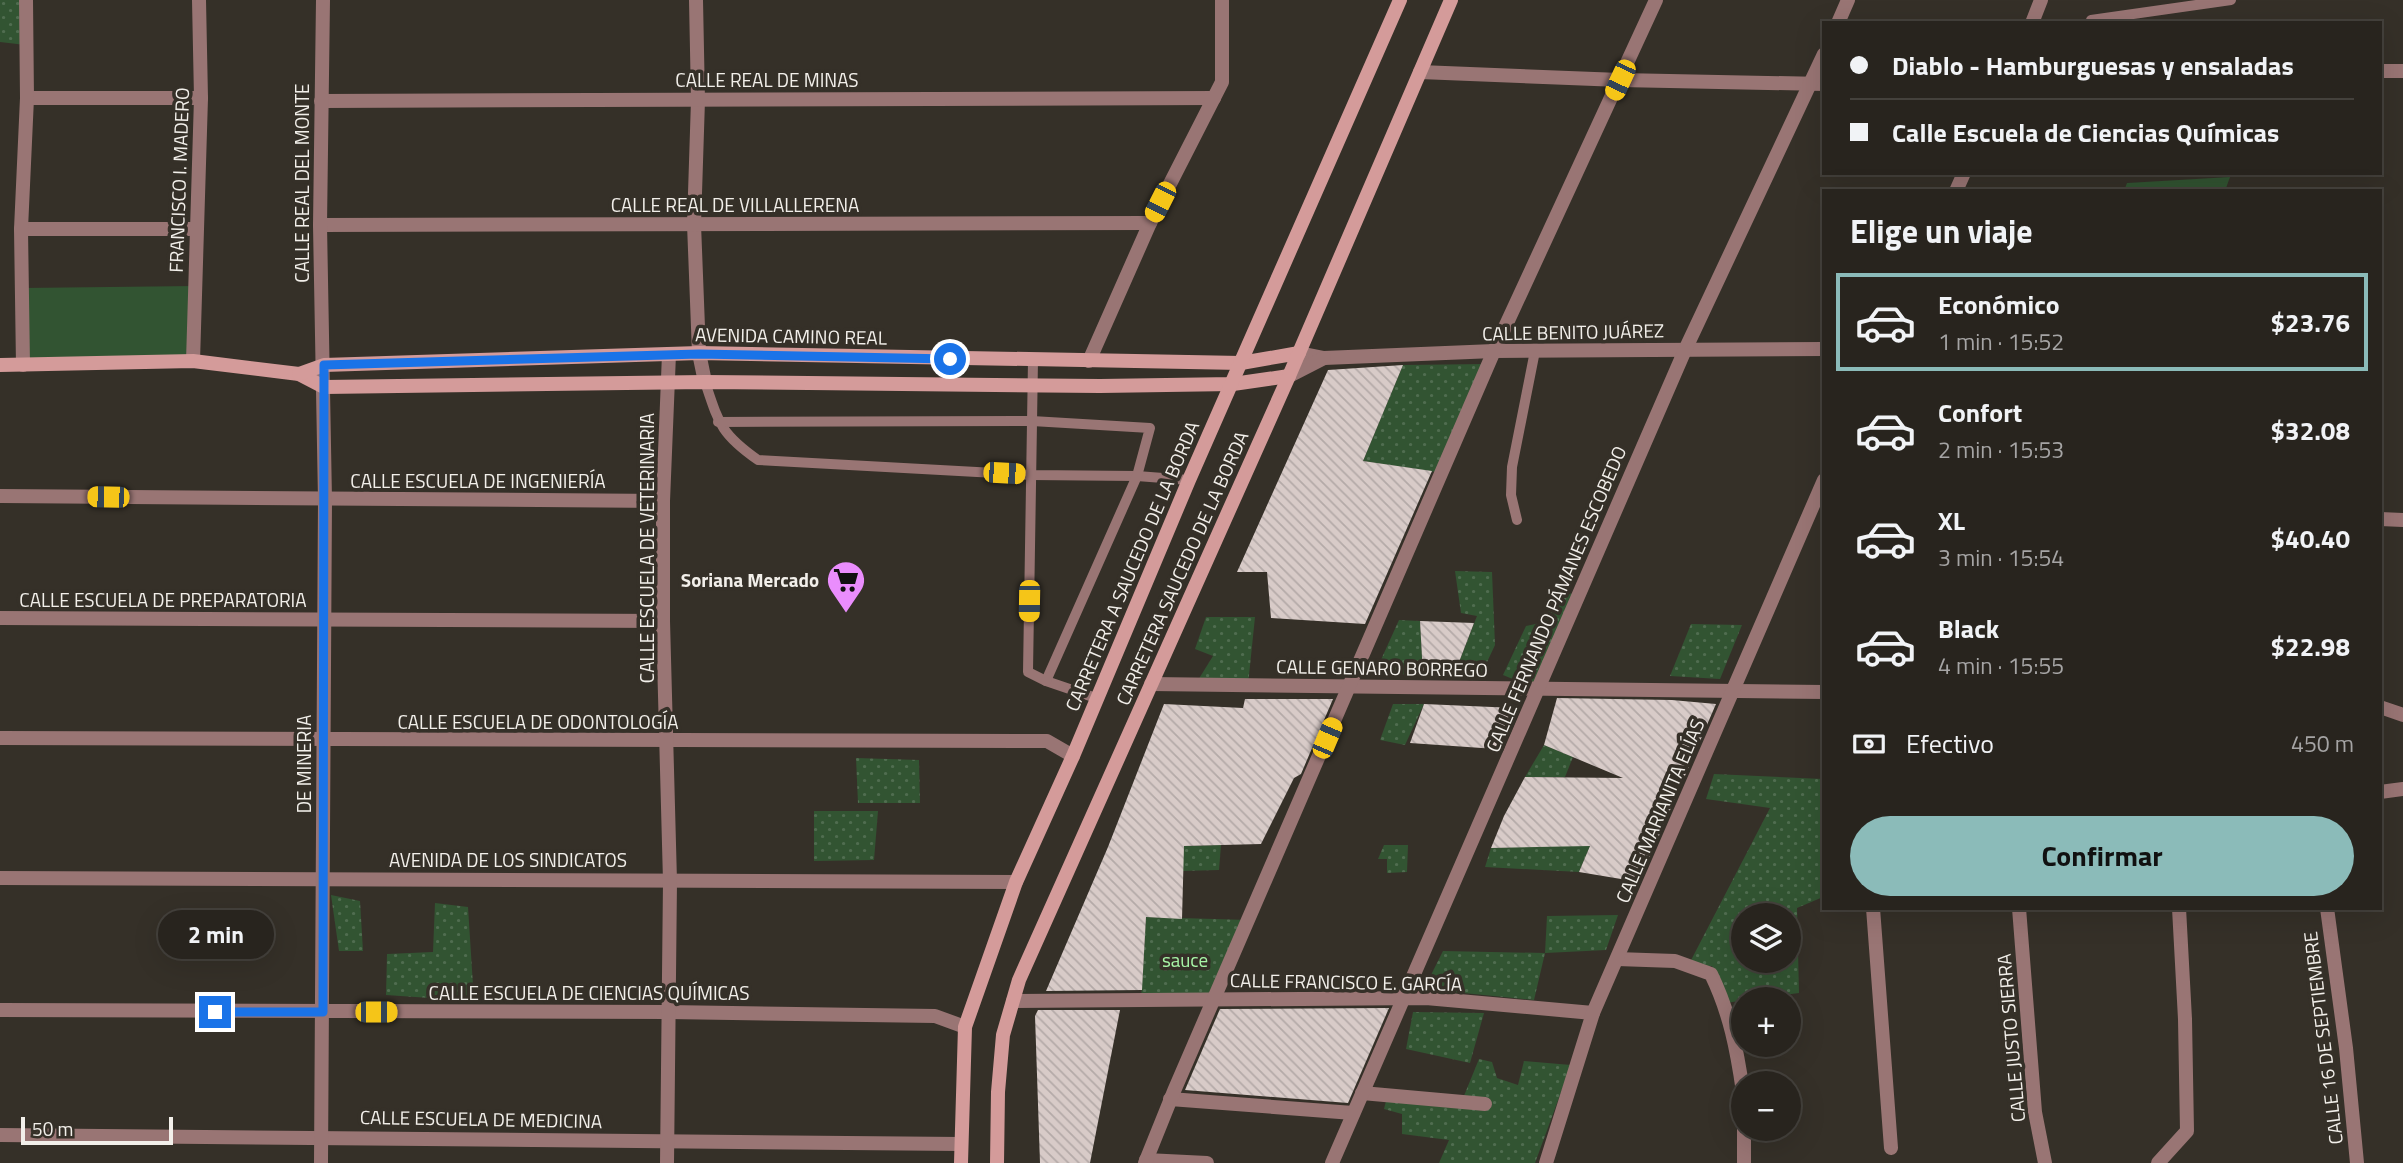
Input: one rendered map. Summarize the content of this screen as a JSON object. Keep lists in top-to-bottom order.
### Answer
{
  "streets": {
    "street": [
      "CALLE REAL DE MINAS",
      "FRANCISCO I. MADERO",
      "CALLE REAL DEL MONTE",
      "CALLE REAL DE VILLALLERENA",
      "CALLE BENITO JUÁREZ",
      "AVENIDA CAMINO REAL",
      "CALLE ESCUELA DE INGENIERÍA",
      "CALLE ESCUELA DE VETERINARIA",
      "CARRETERA A SAUCEDO DE LA BORDA",
      "CARRETERA SAUCEDO DE LA BORDA",
      "CALLE FERNANDO PÁMANES ESCOBEDO",
      "CALLE ESCUELA DE PREPARATORIA",
      "CALLE GENARO BORREGO",
      "CALLE ESCUELA DE ODONTOLOGÍA",
      "DE MINERIA",
      "CALLE MARIANITA ELÍAS",
      "AVENIDA DE LOS SINDICATOS",
      "CALLE FRANCISCO E. GARCÍA",
      "CALLE ESCUELA DE CIENCIAS QUÍMICAS",
      "CALLE JUSTO SIERRA",
      "CALLE 16 DE SEPTIEMBRE",
      "CALLE ESCUELA DE MEDICINA"
    ]
  },
  "crossings": [
    ["CALLE REAL DE MINAS", "CALLE REAL DEL MONTE"],
    ["FRANCISCO I. MADERO", "AVENIDA CAMINO REAL"],
    ["CALLE REAL DEL MONTE", "CALLE REAL DE VILLALLERENA"],
    ["CALLE REAL DEL MONTE", "AVENIDA CAMINO REAL"],
    ["CALLE REAL DEL MONTE", "DE MINERIA"],
    ["CALLE BENITO JUÁREZ", "AVENIDA CAMINO REAL"],
    ["CALLE BENITO JUÁREZ", "CARRETERA SAUCEDO DE LA BORDA"],
    ["CALLE BENITO JUÁREZ", "CALLE FERNANDO PÁMANES ESCOBEDO"],
    ["AVENIDA CAMINO REAL", "CALLE ESCUELA DE VETERINARIA"],
    ["AVENIDA CAMINO REAL", "CARRETERA A SAUCEDO DE LA BORDA"],
    ["AVENIDA CAMINO REAL", "CARRETERA SAUCEDO DE LA BORDA"],
    ["AVENIDA CAMINO REAL", "DE MINERIA"],
    ["CALLE ESCUELA DE INGENIERÍA", "CALLE ESCUELA DE VETERINARIA"],
    ["CALLE ESCUELA DE INGENIERÍA", "DE MINERIA"],
    ["CALLE ESCUELA DE VETERINARIA", "CALLE ESCUELA DE PREPARATORIA"],
    ["CALLE ESCUELA DE VETERINARIA", "CALLE ESCUELA DE ODONTOLOGÍA"],
    ["CALLE ESCUELA DE VETERINARIA", "AVENIDA DE LOS SINDICATOS"],
    ["CALLE ESCUELA DE VETERINARIA", "CALLE ESCUELA DE CIENCIAS QUÍMICAS"],
    ["CALLE ESCUELA DE VETERINARIA", "CALLE ESCUELA DE MEDICINA"],
    ["CARRETERA A SAUCEDO DE LA BORDA", "CALLE ESCUELA DE ODONTOLOGÍA"],
    ["CARRETERA A SAUCEDO DE LA BORDA", "AVENIDA DE LOS SINDICATOS"],
    ["CARRETERA A SAUCEDO DE LA BORDA", "CALLE ESCUELA DE CIENCIAS QUÍMICAS"],
    ["CARRETERA A SAUCEDO DE LA BORDA", "CALLE ESCUELA DE MEDICINA"],
    ["CARRETERA SAUCEDO DE LA BORDA", "CALLE GENARO BORREGO"],
    ["CARRETERA SAUCEDO DE LA BORDA", "CALLE FRANCISCO E. GARCÍA"],
    ["CALLE FERNANDO PÁMANES ESCOBEDO", "CALLE GENARO BORREGO"],
    ["CALLE FERNANDO PÁMANES ESCOBEDO", "CALLE FRANCISCO E. GARCÍA"],
    ["CALLE ESCUELA DE PREPARATORIA", "DE MINERIA"],
    ["CALLE GENARO BORREGO", "CALLE MARIANITA ELÍAS"],
    ["CALLE ESCUELA DE ODONTOLOGÍA", "DE MINERIA"],
    ["DE MINERIA", "AVENIDA DE LOS SINDICATOS"],
    ["DE MINERIA", "CALLE ESCUELA DE CIENCIAS QUÍMICAS"],
    ["DE MINERIA", "CALLE ESCUELA DE MEDICINA"],
    ["CALLE MARIANITA ELÍAS", "CALLE FRANCISCO E. GARCÍA"]
  ],
  "parks": ["sauce"],
  "places": {
    "supermarket": ["Soriana Mercado"]
  },
  "scale_bar": "50 m",
  "page": {
    "banner": ["Diablo - Hamburguesas y ensaladas", "Calle Escuela de Ciencias Químicas"],
    "heading": "Elige un viaje",
    "list": [
      {
        "name": "Económico",
        "note": "1 min · 15:52",
        "value": "$23.76"
      },
      {
        "name": "Confort",
        "note": "2 min · 15:53",
        "value": "$32.08"
      },
      {
        "name": "XL",
        "note": "3 min · 15:54",
        "value": "$40.40"
      },
      {
        "name": "Black",
        "note": "4 min · 15:55",
        "value": "$22.98"
      }
    ],
    "pay": ["Efectivo", "450 m"],
    "buttons": "Confirmar",
    "map_buttons": ["+", "−"],
    "bubble": "2 min",
    "scale": "50 m"
  }
}
